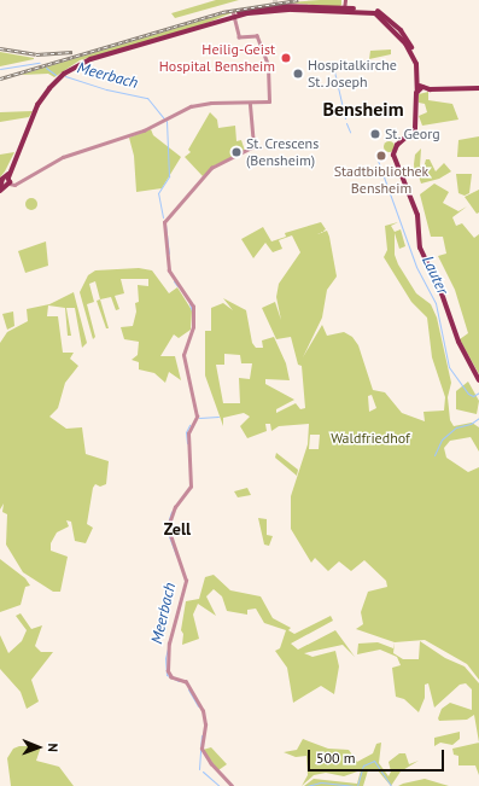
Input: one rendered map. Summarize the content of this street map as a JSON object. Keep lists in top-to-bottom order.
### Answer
{
  "districts": ["Bensheim", "Zell"],
  "water": ["Meerbach", "Lauter"],
  "parks": ["Waldfriedhof"],
  "places": [
    "Heilig-Geist Hospital Bensheim",
    "Hospitalkirche St. Joseph",
    "St. Georg",
    "St. Crescens (Bensheim)",
    "Stadtbibliothek Bensheim"
  ],
  "scale_bar": "500 m",
  "north": "right"
}
